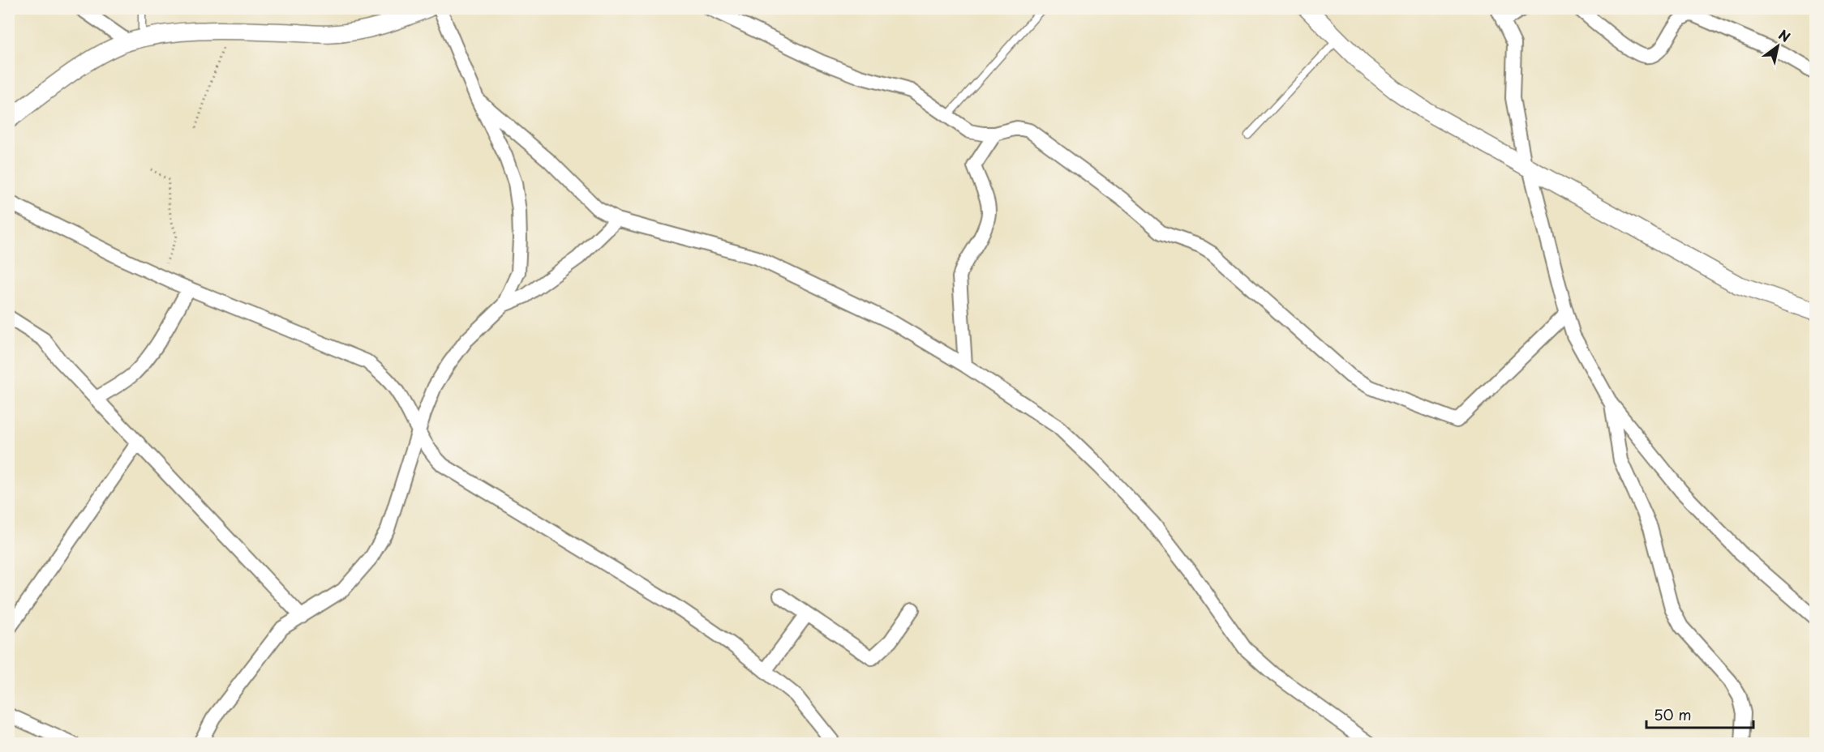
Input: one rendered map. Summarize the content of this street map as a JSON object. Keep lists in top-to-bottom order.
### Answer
{
  "scale_bar": "50 m",
  "north": "top right"
}
